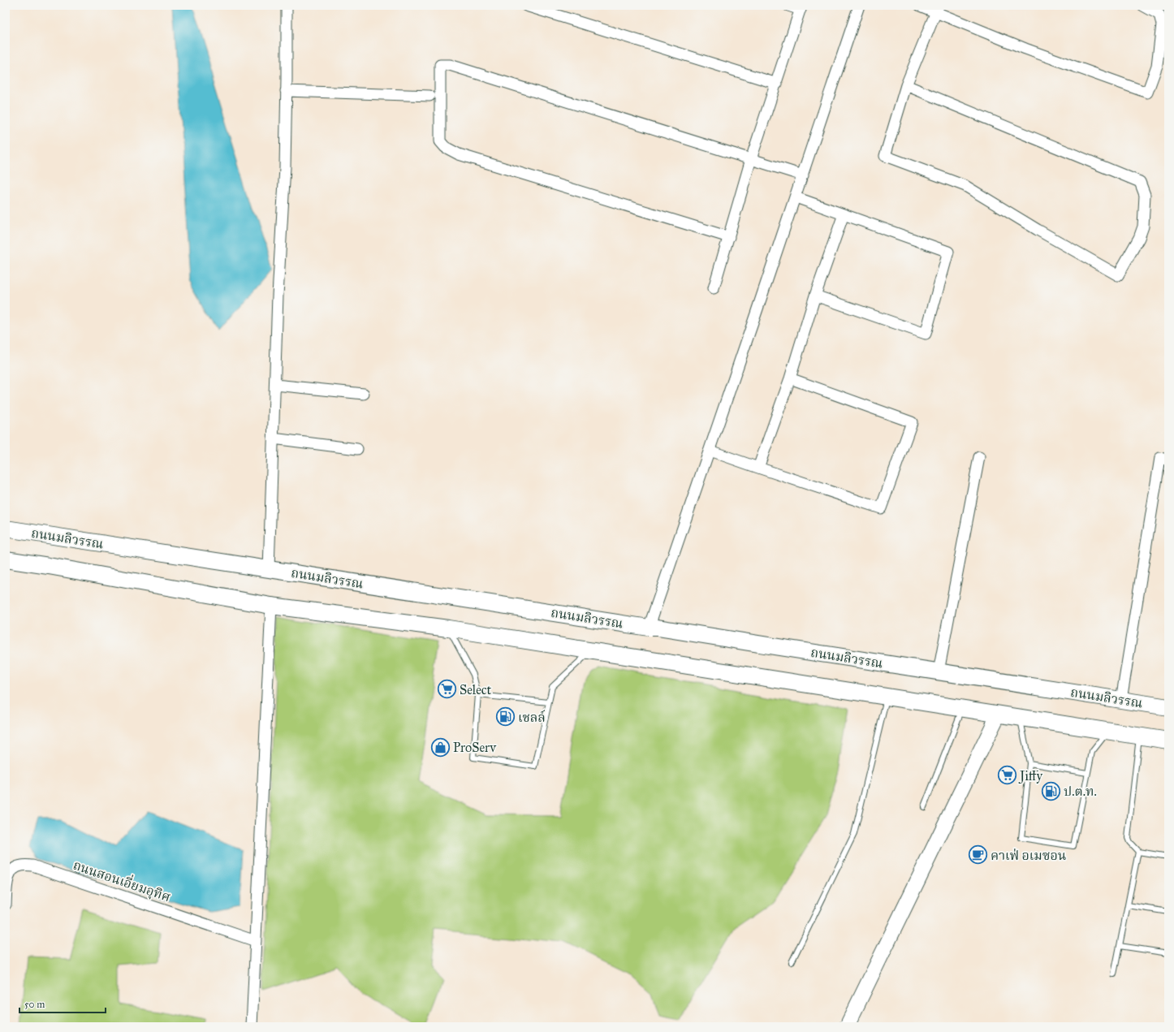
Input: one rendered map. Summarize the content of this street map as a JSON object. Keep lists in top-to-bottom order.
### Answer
{
  "streets": {
    "main road": ["ถนนมลิวรรณ"],
    "street": ["ถนนสอนเอี่ยมอุทิศ"]
  },
  "places": {
    "supermarket": ["Select", "Jiffy"],
    "fuel station": ["เชลล์", "ป.ต.ท."],
    "shop": ["ProServ"],
    "cafe": ["คาเฟ่ อเมซอน"]
  },
  "scale_bar": "50 m"
}
